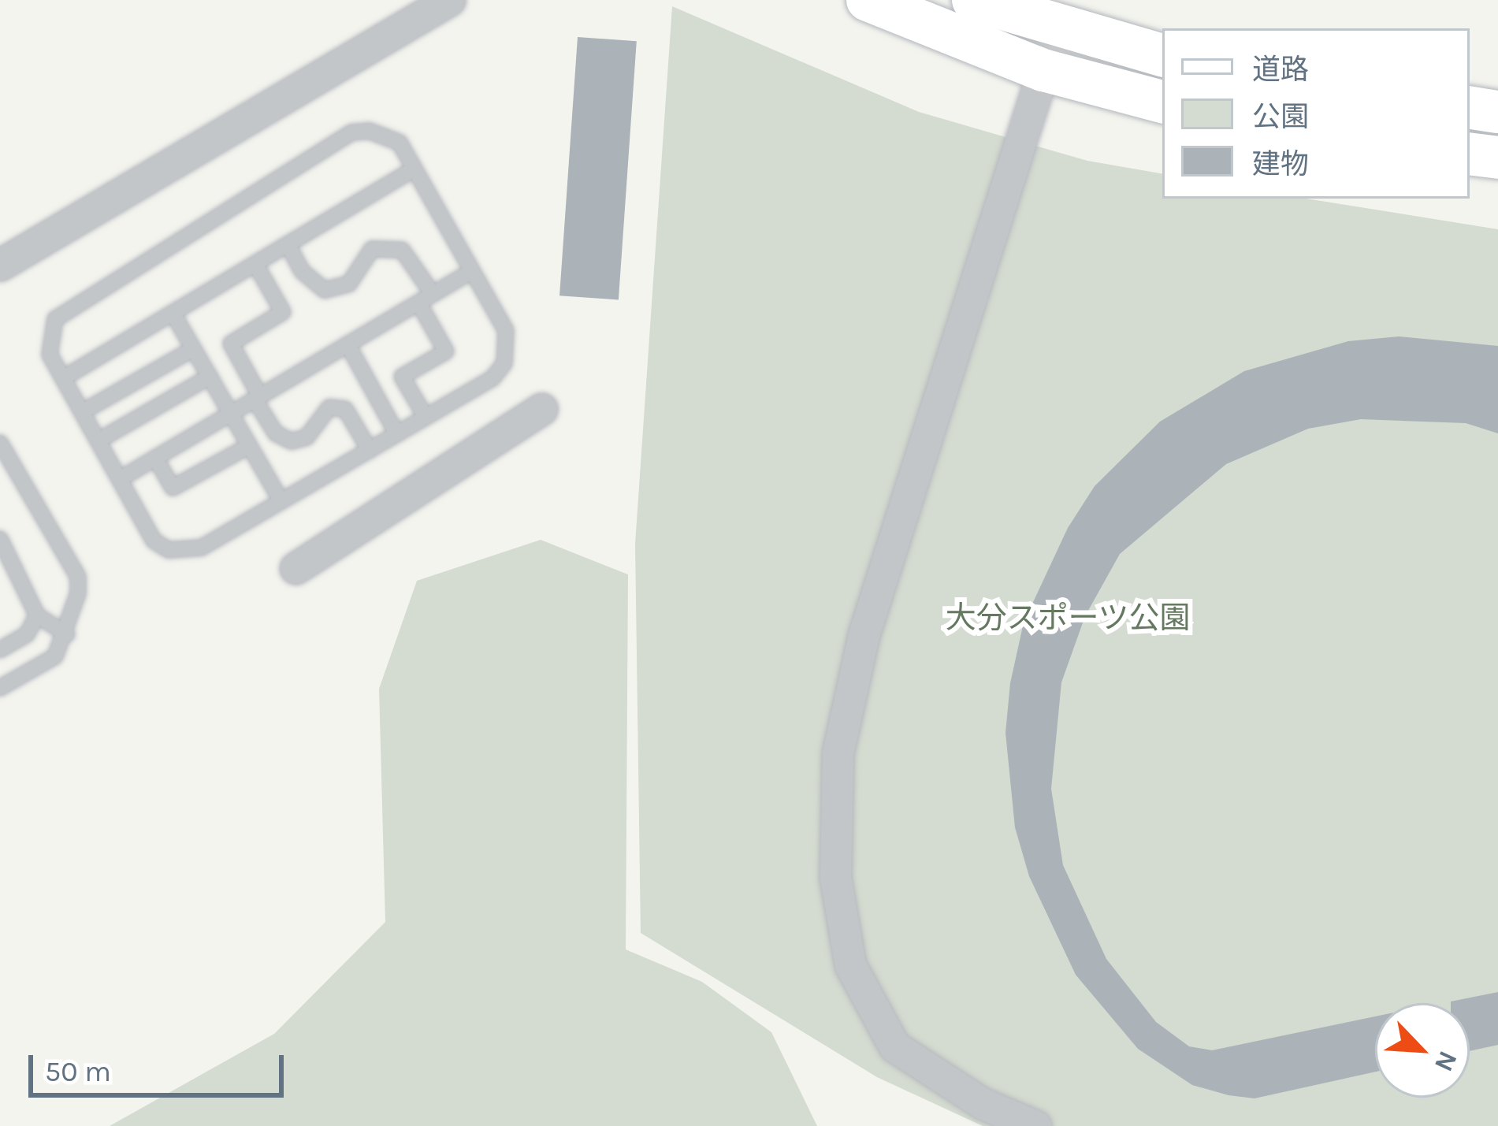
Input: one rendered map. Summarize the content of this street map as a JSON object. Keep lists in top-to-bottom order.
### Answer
{
  "parks": ["大分スポーツ公園"],
  "legend": ["道路", "公園", "建物"],
  "scale_bar": "50 m",
  "north": "bottom right"
}
